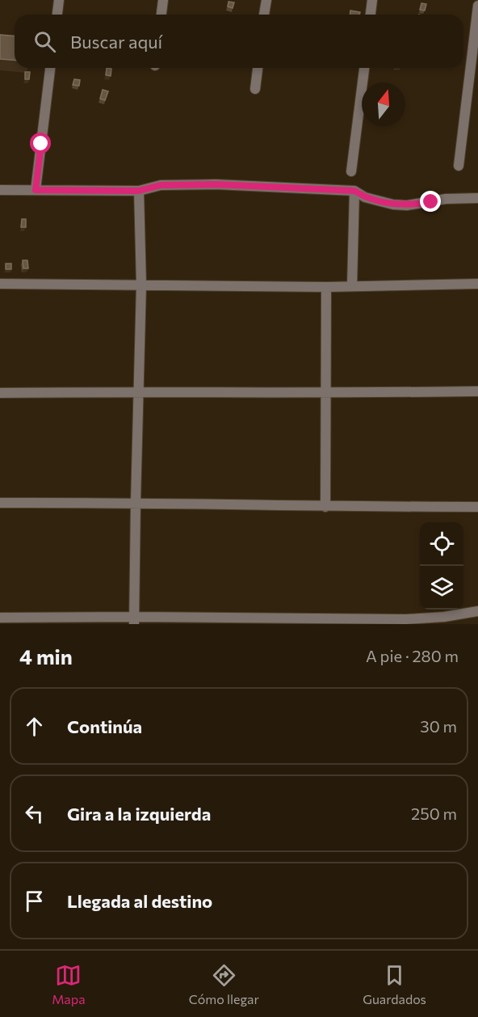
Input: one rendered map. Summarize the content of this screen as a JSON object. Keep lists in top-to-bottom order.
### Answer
{
  "north": "top",
  "page": {
    "search": "Buscar aquí",
    "heading": ["4 min", "A pie · 280 m"],
    "list": [
      ["Continúa", "30 m"],
      ["Gira a la izquierda", "250 m"],
      "Llegada al destino"
    ],
    "nav": ["Mapa", "Cómo llegar", "Guardados"]
  }
}
